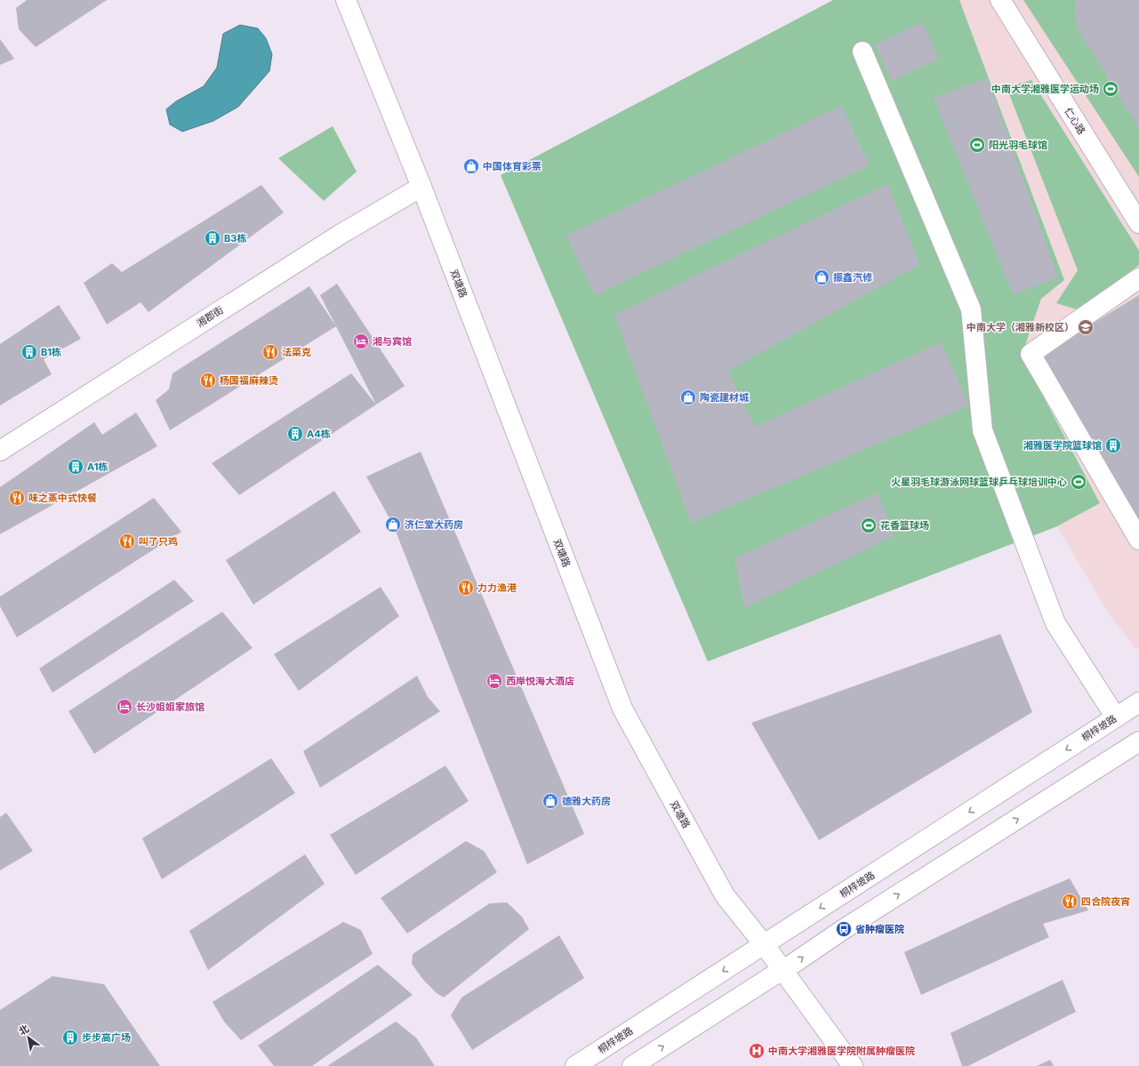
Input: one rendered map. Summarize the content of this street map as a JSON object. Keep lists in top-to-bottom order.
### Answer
{
  "streets": {
    "street": [
      "仁心路",
      "双塘路",
      "湘郡街",
      "桐梓坡路"
    ]
  },
  "crossings": [
    ["双塘路", "湘郡街"],
    ["双塘路", "桐梓坡路"]
  ],
  "places": {
    "sports": [
      "中南大学湘雅医学运动场",
      "阳光羽毛球馆",
      "火星羽毛球游泳网球篮球乒乓球培训中心",
      "花香篮球场"
    ],
    "shop": [
      "中国体育彩票",
      "振鑫汽修",
      "陶瓷建材城",
      "济仁堂大药房",
      "德雅大药房"
    ],
    "building": [
      "B3栋",
      "B1栋",
      "A4栋",
      "湘雅医学院篮球馆",
      "A1栋",
      "步步高广场"
    ],
    "school or university": ["中南大学（湘雅新校区）"],
    "hotel": ["湘与宾馆", "西岸悦海大酒店", "长沙姐姐家旅馆"],
    "restaurant": [
      "法菜克",
      "杨国福麻辣烫",
      "味之蒸中式快餐",
      "叫了只鸡",
      "力力渔港",
      "四合院夜宵"
    ],
    "bus stop": ["省肿瘤医院"],
    "hospital": ["中南大学湘雅医学院附属肿瘤医院"]
  },
  "north": "top left"
}
